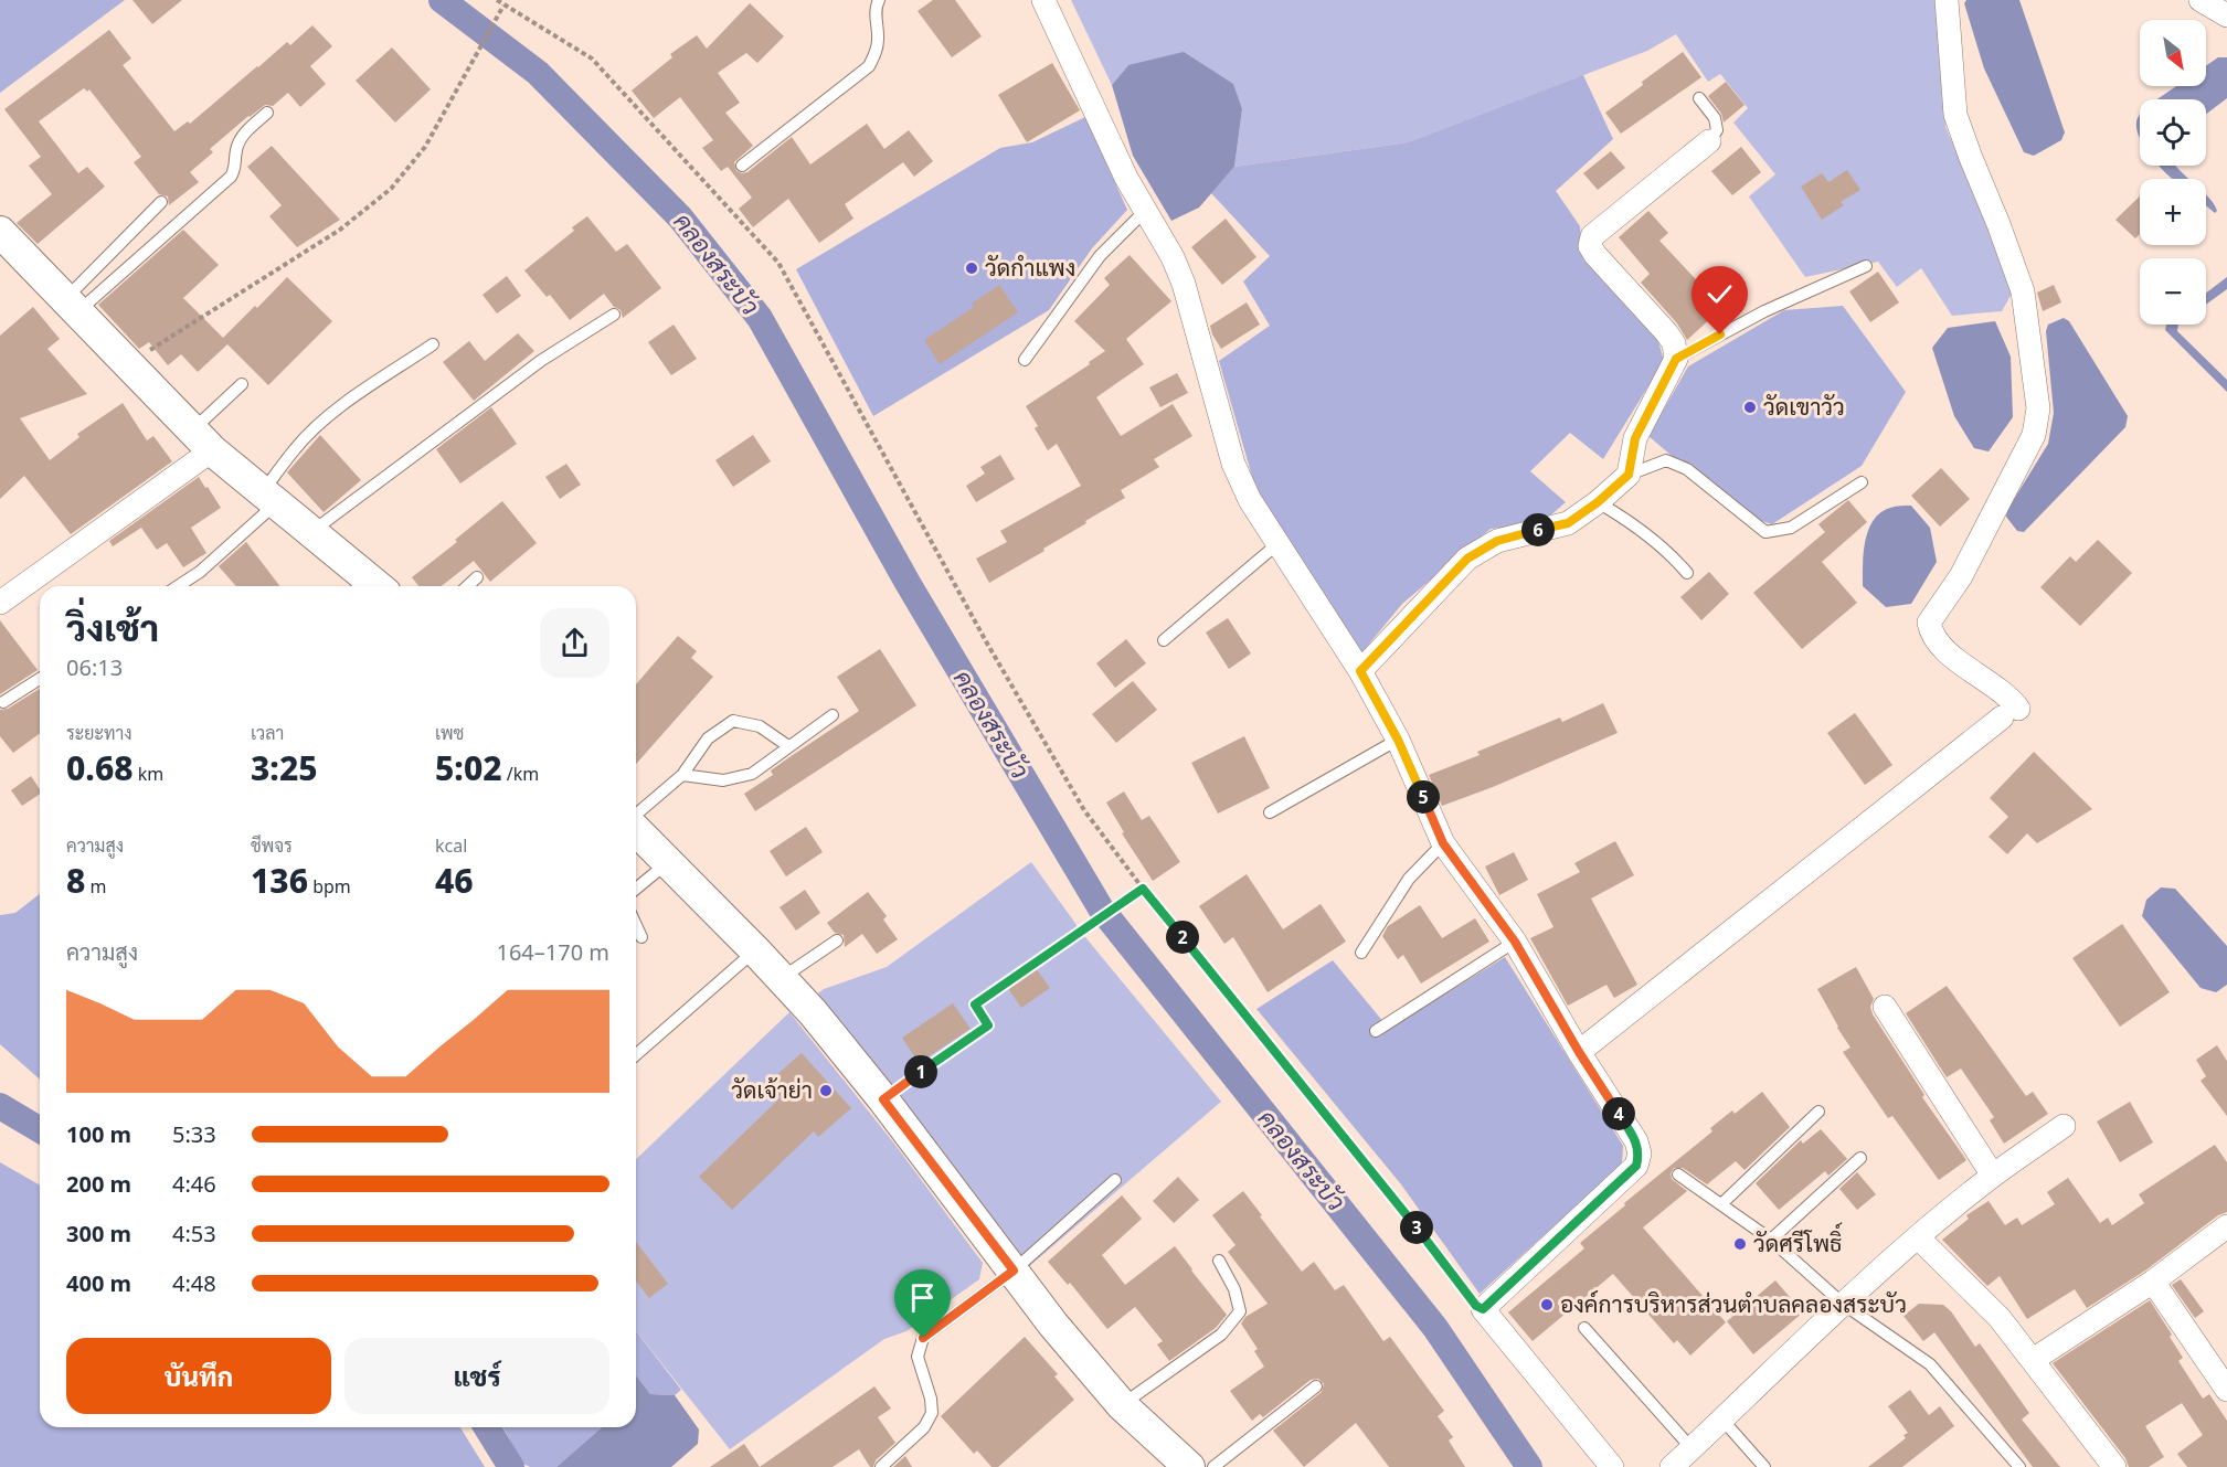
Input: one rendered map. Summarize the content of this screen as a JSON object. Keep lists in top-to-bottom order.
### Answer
{
  "water": ["คลองสระบัว"],
  "places": [
    "วัดกำแพง",
    "วัดเขาวัว",
    "วัดเจ้าย่า",
    "วัดศรีโพธิ์",
    "องค์การบริหารส่วนตำบลคลองสระบัว"
  ],
  "north": "bottom right",
  "page": {
    "map_buttons": ["+", "−"],
    "pins": [
      "6",
      "5",
      "2",
      "1",
      "4",
      "3"
    ],
    "heading": ["วิ่งเช้า", "06:13"],
    "stats": [
      ["ระยะทาง", "0.68 km"],
      ["เวลา", "3:25"],
      ["เพซ", "5:02 /km"],
      ["ความสูง", "8 m"],
      ["ชีพจร", "136 bpm"],
      ["kcal", "46"]
    ],
    "chart": ["ความสูง", "164–170 m"],
    "list": [
      {
        "name": "100 m",
        "note": "5:33"
      },
      {
        "name": "200 m",
        "note": "4:46"
      },
      {
        "name": "300 m",
        "note": "4:53"
      },
      {
        "name": "400 m",
        "note": "4:48"
      }
    ],
    "buttons": ["บันทึก", "แชร์"]
  }
}
